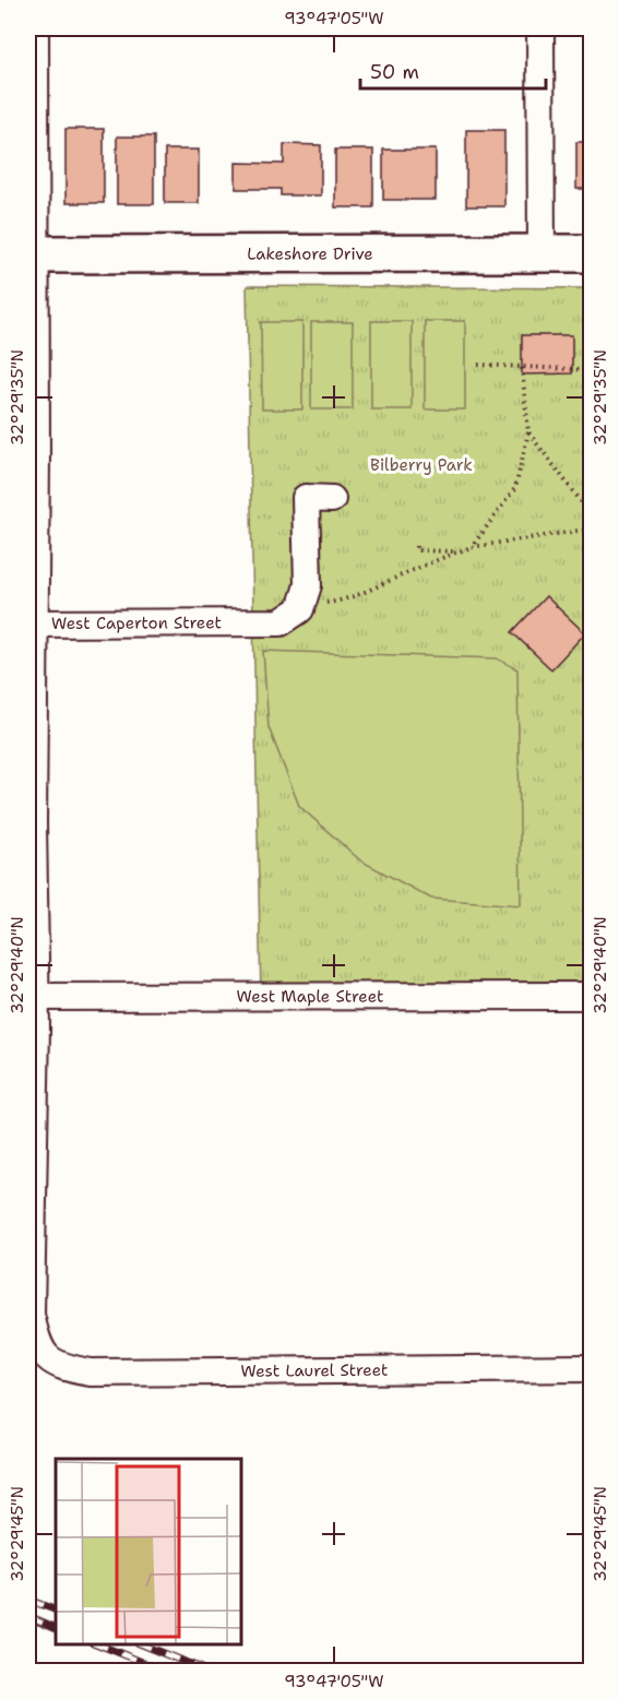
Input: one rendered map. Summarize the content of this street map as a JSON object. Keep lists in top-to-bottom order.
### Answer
{
  "streets": {
    "main road": ["Lakeshore Drive"],
    "street": ["West Caperton Street", "West Maple Street", "West Laurel Street"]
  },
  "crossings": [
    ["West Maple Street", "West Laurel Street"]
  ],
  "parks": ["Bilberry Park"],
  "scale_bar": "50 m",
  "coordinates": [
    "93°47'05\"W",
    "32°29'35\"N",
    "32°29'40\"N",
    "32°29'45\"N"
  ]
}
